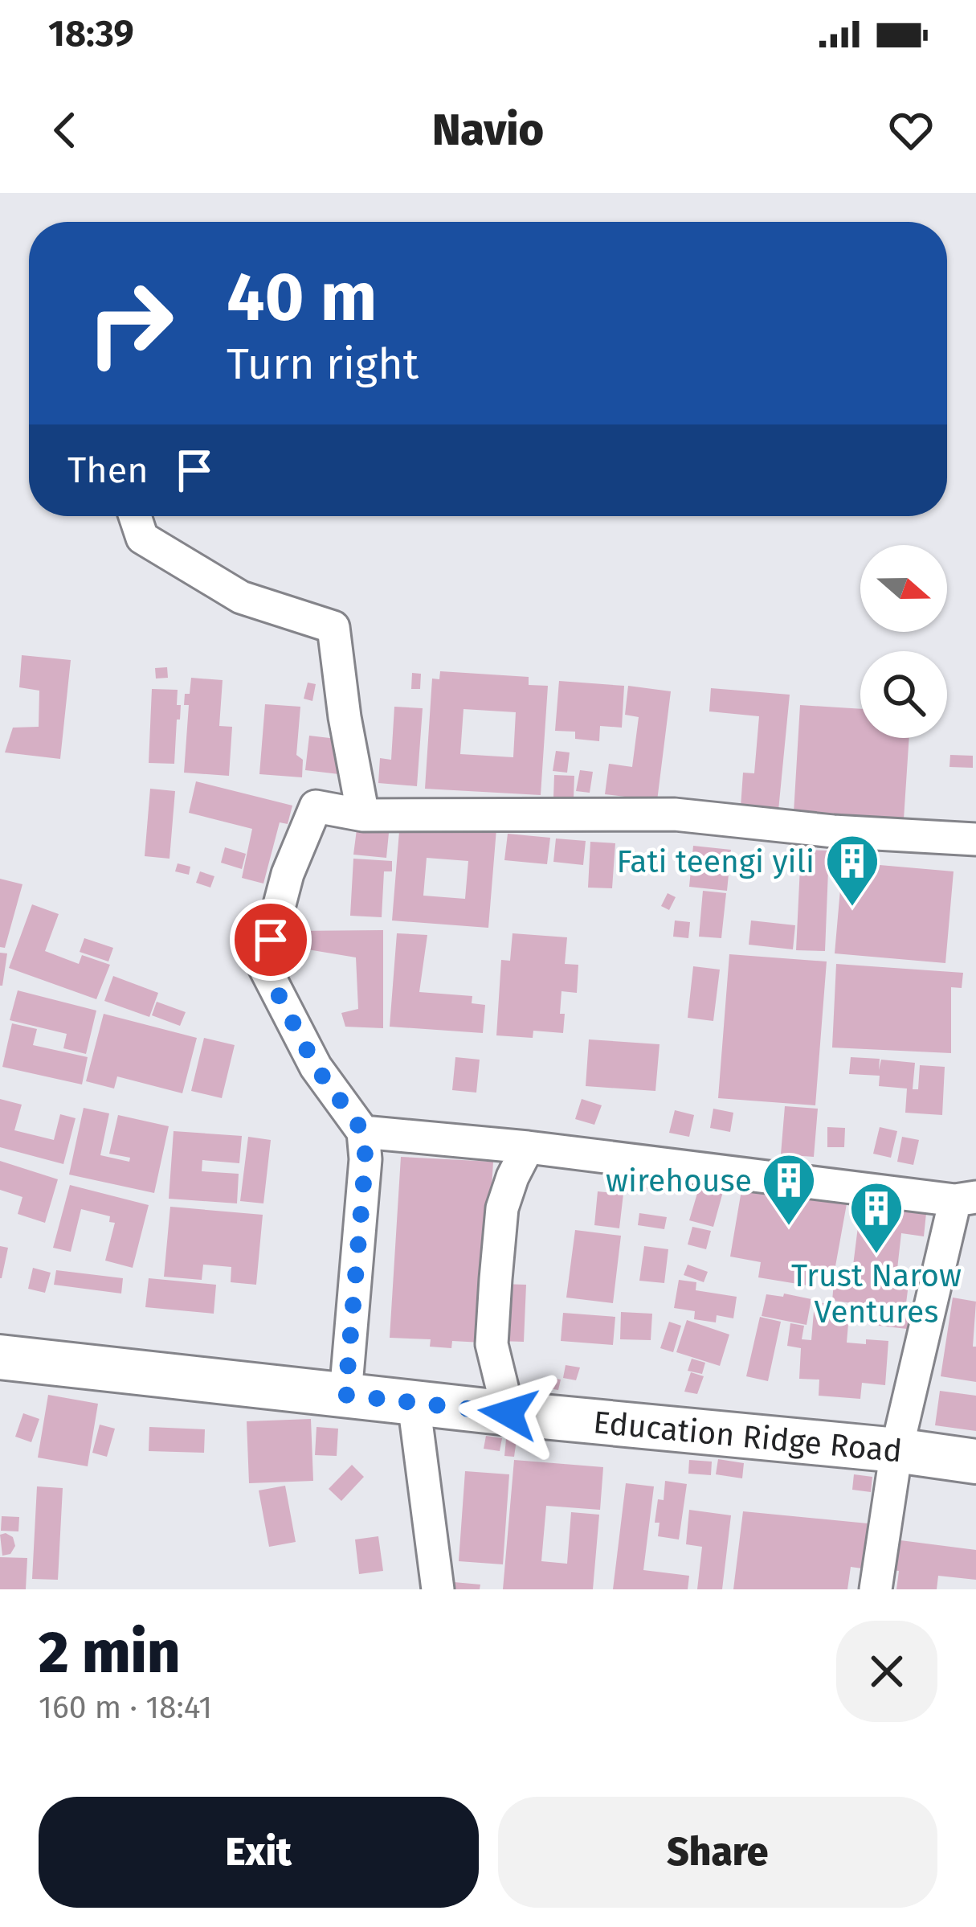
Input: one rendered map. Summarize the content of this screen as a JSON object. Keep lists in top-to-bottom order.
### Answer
{
  "streets": {
    "main road": ["Education Ridge Road"]
  },
  "places": {
    "building": ["Fati teengi yili", "wirehouse", "Trust Narow Ventures"]
  },
  "north": "right",
  "page": {
    "status": "18:39",
    "header": "Navio",
    "turn": ["40 m", "Turn right"],
    "then": "Then",
    "heading": ["2 min", "160 m · 18:41"],
    "buttons": ["Exit", "Share"]
  }
}
